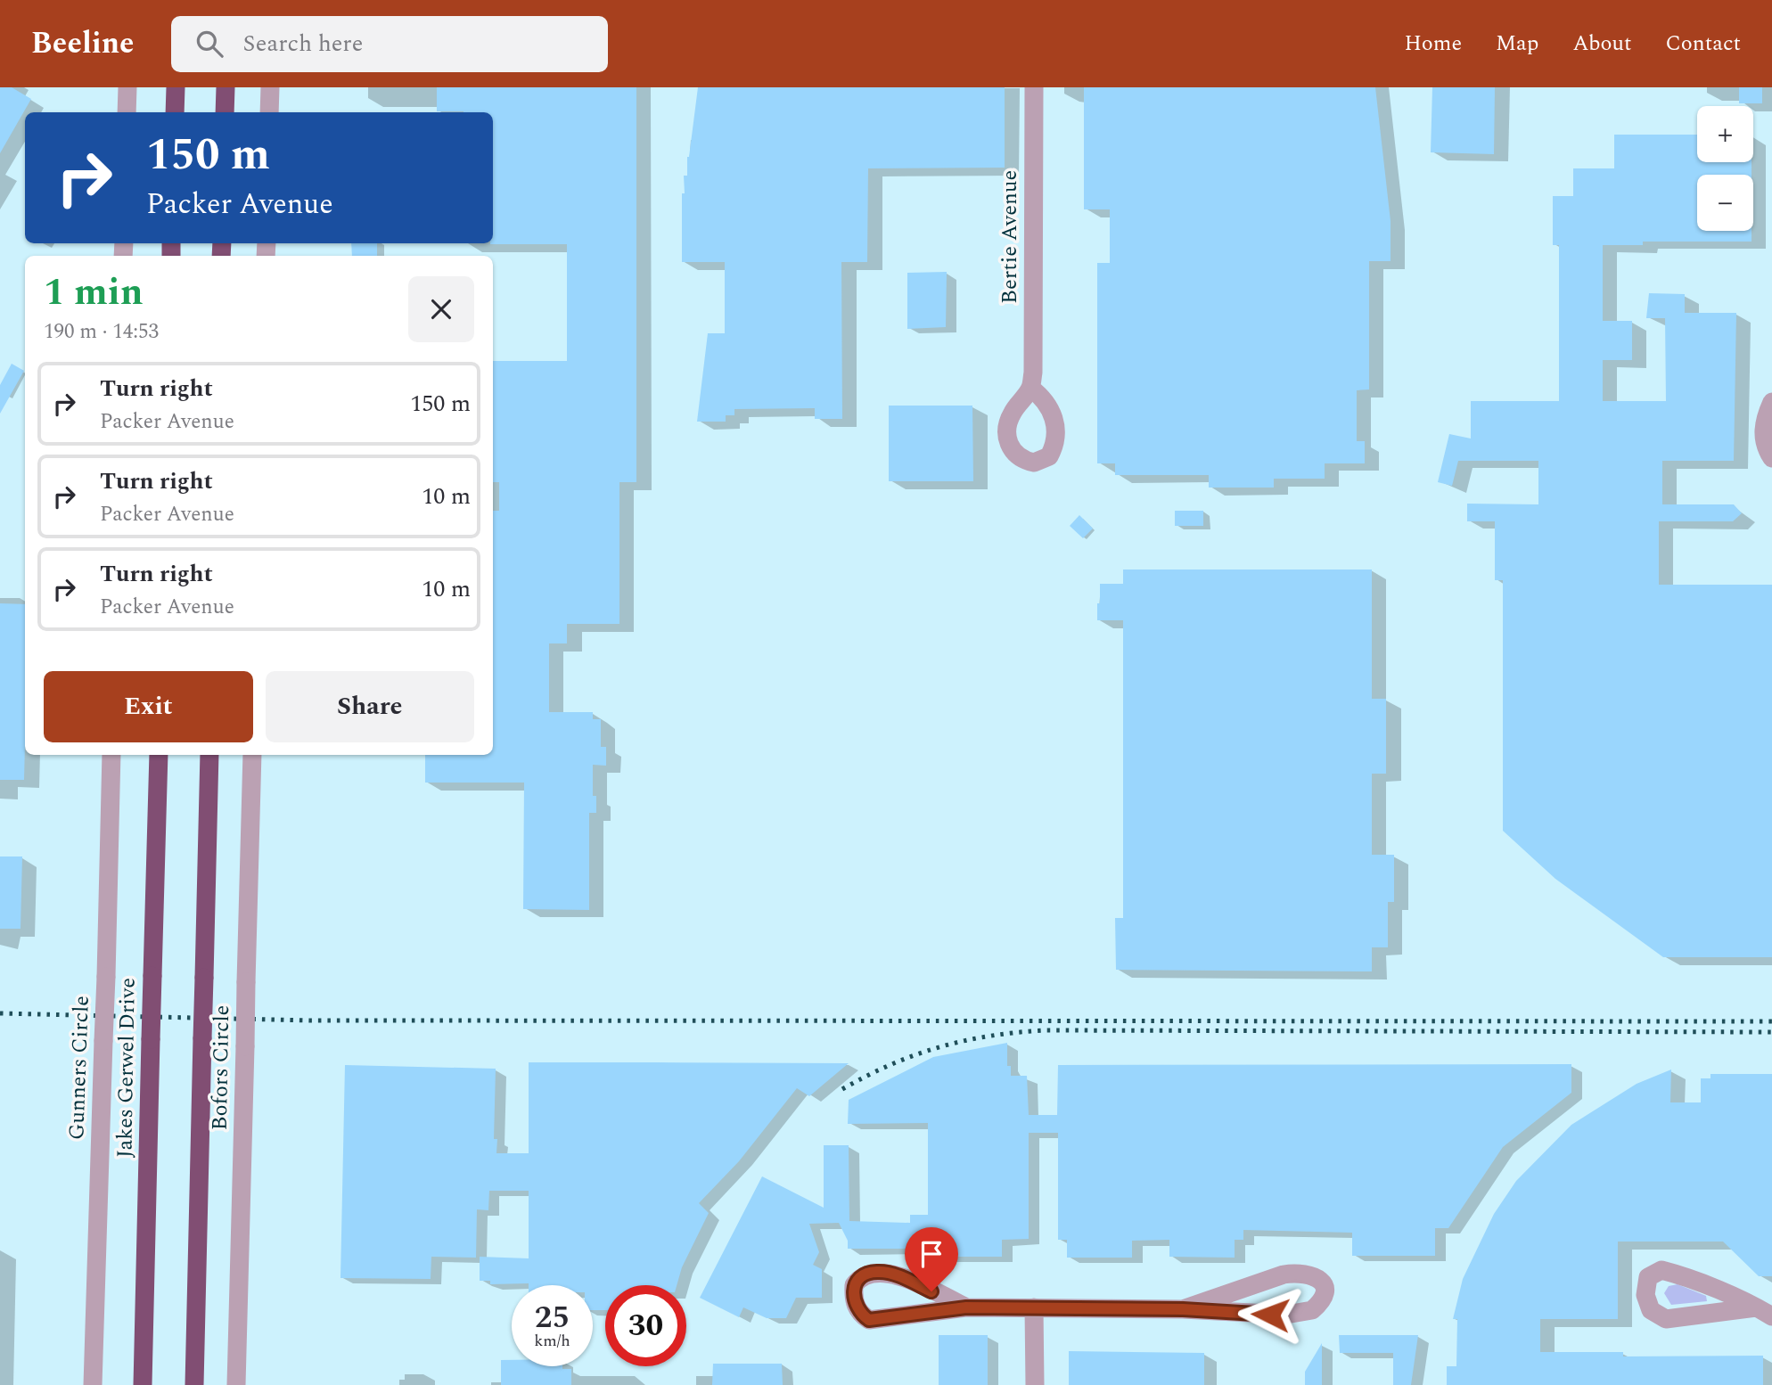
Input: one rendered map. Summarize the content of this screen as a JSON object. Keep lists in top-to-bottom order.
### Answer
{
  "streets": {
    "highway": ["Jakes Gerwel Drive"],
    "street": ["Bertie Avenue", "Gunners Circle", "Bofors Circle"]
  },
  "page": {
    "header": "Beeline",
    "search": "Search here",
    "nav": [
      "Home",
      "Map",
      "About",
      "Contact"
    ],
    "map_buttons": ["+", "−"],
    "turn": ["150 m", "Packer Avenue"],
    "heading": ["1 min", "190 m · 14:53"],
    "list": [
      {
        "name": "Turn right",
        "note": "Packer Avenue",
        "value": "150 m"
      },
      {
        "name": "Turn right",
        "note": "Packer Avenue",
        "value": "10 m"
      },
      {
        "name": "Turn right",
        "note": "Packer Avenue",
        "value": "10 m"
      }
    ],
    "buttons": ["Exit", "Share"],
    "speed": "25 km/h",
    "limit": "30"
  }
}
